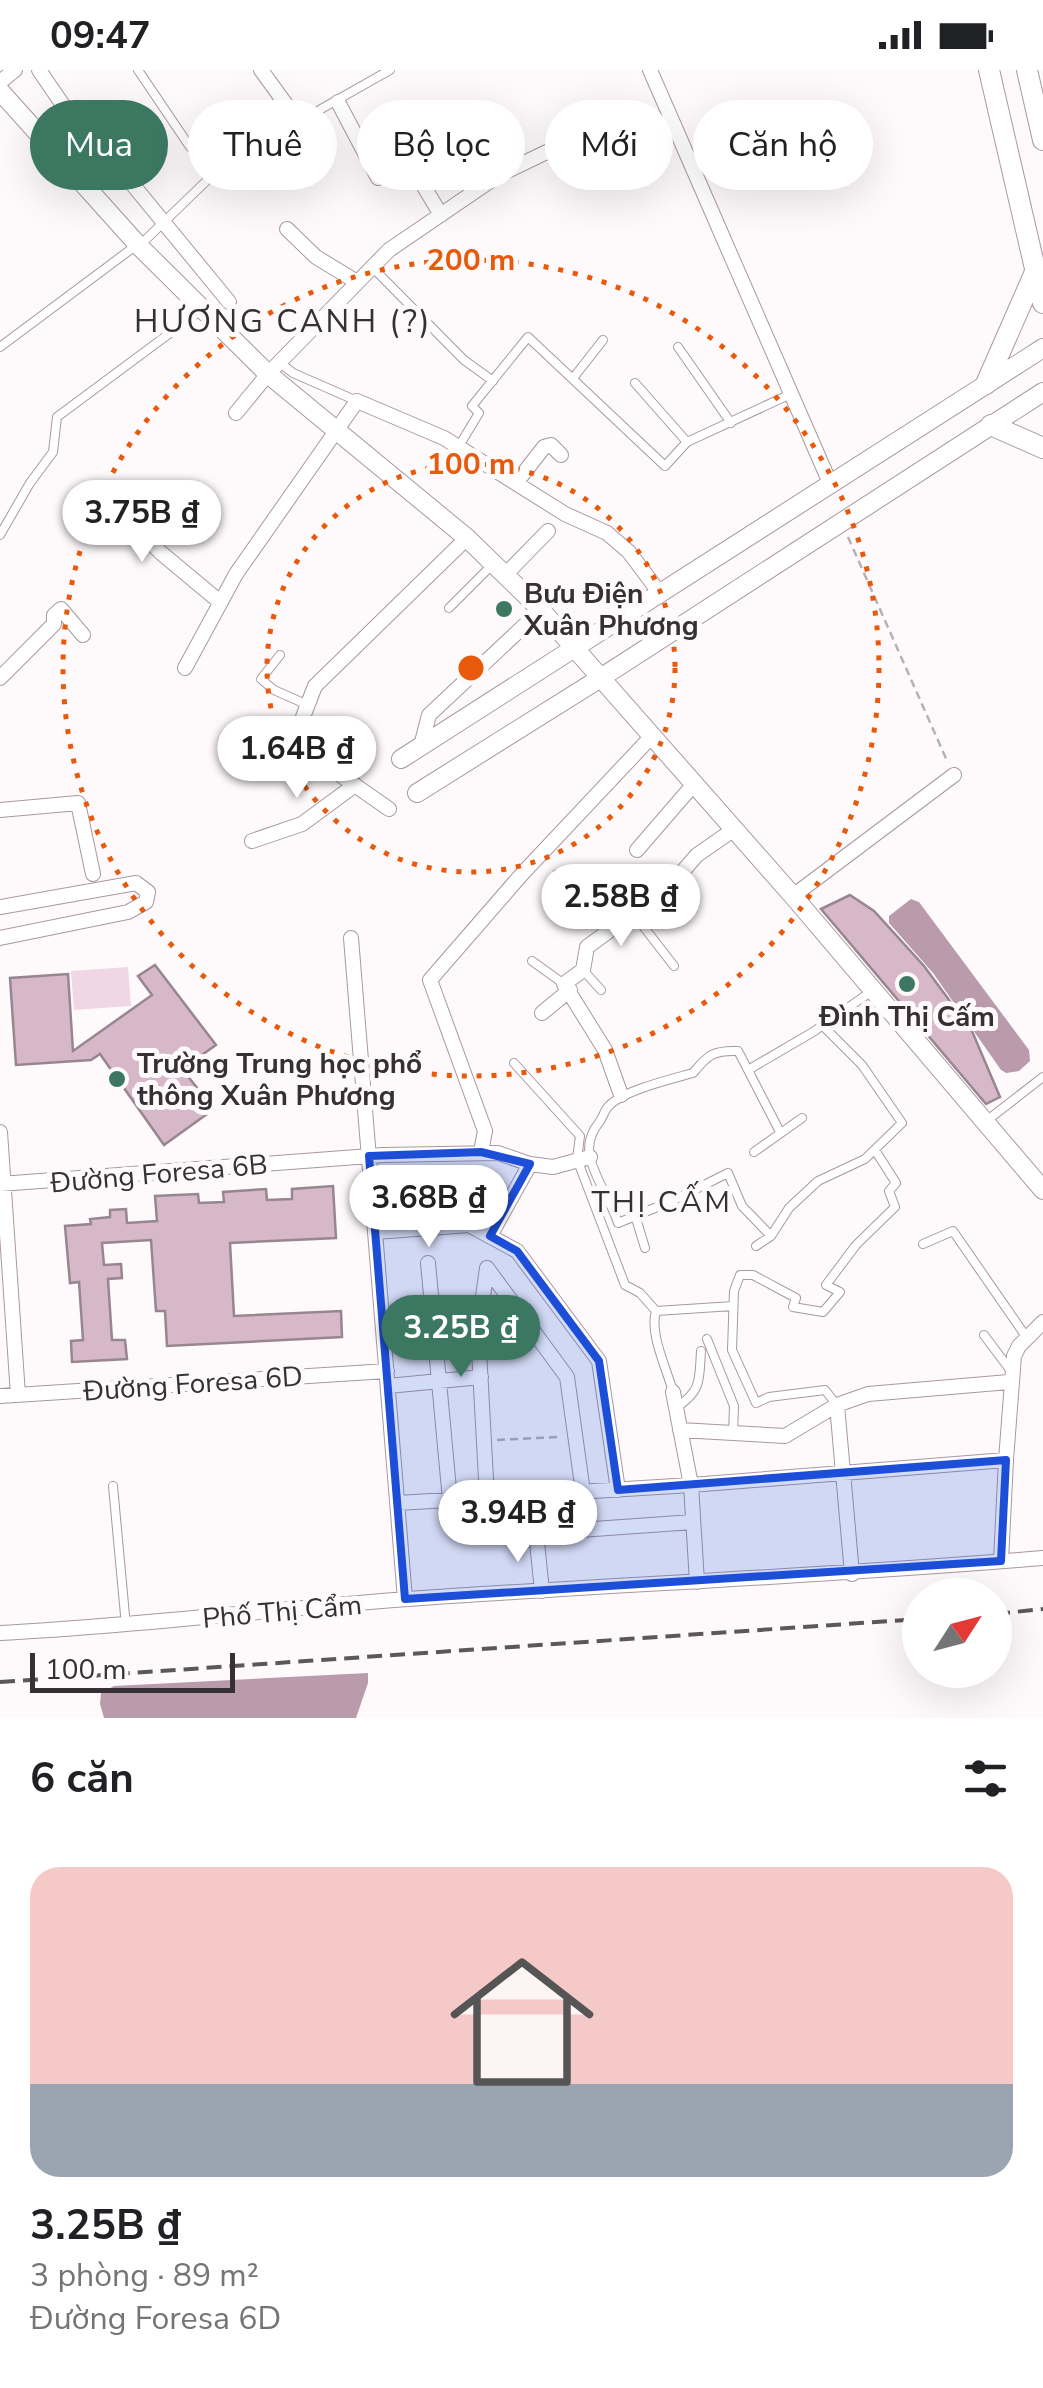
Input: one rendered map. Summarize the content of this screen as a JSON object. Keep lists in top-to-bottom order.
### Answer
{
  "streets": {
    "street": ["Đường Foresa 6B", "Đường Foresa 6D", "Phố Thị Cẩm"]
  },
  "districts": ["HƯƠNG CANH (?)", "THỊ CẤM"],
  "places": ["Bưu Điện Xuân Phương", "Đình Thị Cấm", "Trường Trung học phổ thông Xuân Phương"],
  "scale_bar": "100 m",
  "north": "top right",
  "page": {
    "status": "09:47",
    "chip": [
      "Mua",
      "Thuê",
      "Bộ lọc",
      "Mới",
      "Căn hộ"
    ],
    "price": [
      "3.75B ₫",
      "1.64B ₫",
      "2.58B ₫",
      "3.68B ₫",
      "3.25B ₫",
      "3.94B ₫"
    ],
    "scale": "100 m",
    "heading": "6 căn",
    "list": [
      {
        "name": "3.25B ₫",
        "note": "3 phòng · 89 m² · Đường Foresa 6D"
      }
    ]
  },
  "rings": ["200 m", "100 m"]
}
